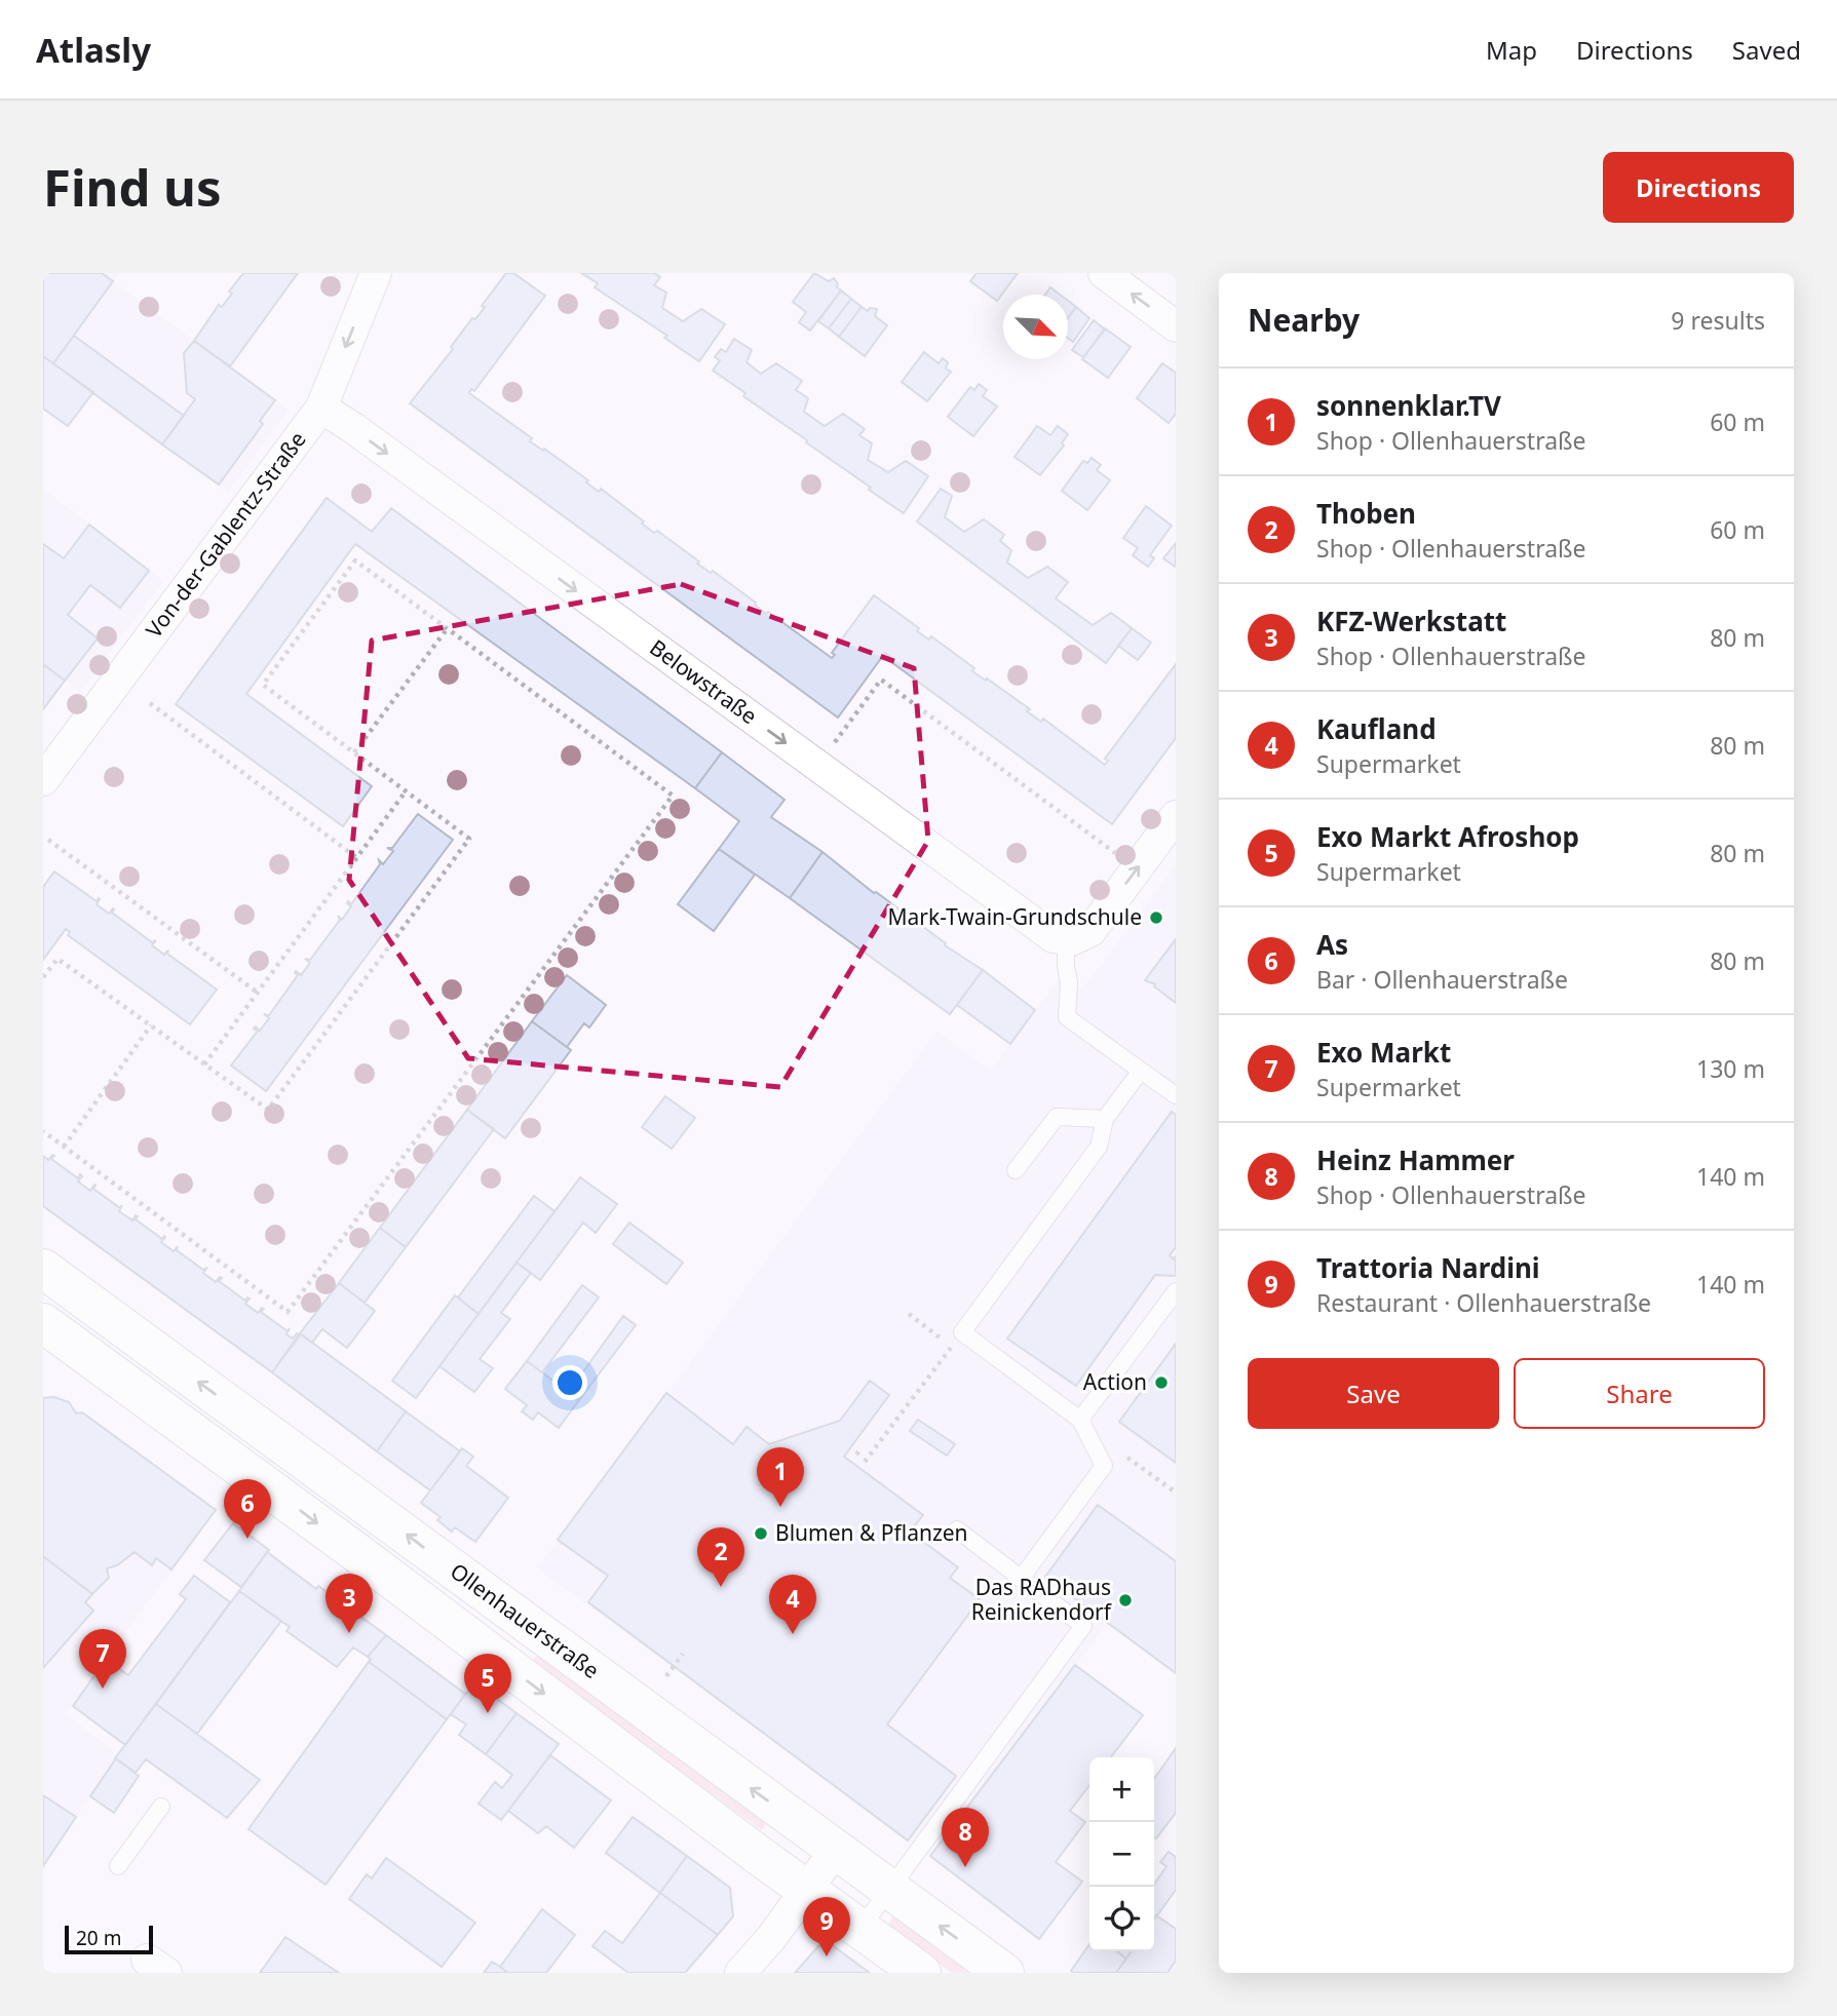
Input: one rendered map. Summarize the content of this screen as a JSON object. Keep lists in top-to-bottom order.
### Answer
{
  "streets": {
    "main road": ["Ollenhauerstraße"],
    "street": ["Von-der-Gablentz-Straße", "Belowstraße"]
  },
  "crossings": [
    ["Von-der-Gablentz-Straße", "Belowstraße"]
  ],
  "one_way": ["Belowstraße"],
  "places": [
    "Mark-Twain-Grundschule",
    "Action",
    "Blumen & Pflanzen",
    "Das RADhaus Reinickendorf"
  ],
  "scale_bar": "20 m",
  "north": "bottom right",
  "page": {
    "header": "Atlasly",
    "nav": ["Map", "Directions", "Saved"],
    "buttons": [
      "Directions",
      ["Save", "Share"]
    ],
    "title": "Find us",
    "heading": ["Nearby", "9 results"],
    "list": [
      {
        "mark": "1",
        "name": "sonnenklar.TV",
        "note": "Shop · Ollenhauerstraße",
        "value": "60 m"
      },
      {
        "mark": "2",
        "name": "Thoben",
        "note": "Shop · Ollenhauerstraße",
        "value": "60 m"
      },
      {
        "mark": "3",
        "name": "KFZ-Werkstatt",
        "note": "Shop · Ollenhauerstraße",
        "value": "80 m"
      },
      {
        "mark": "4",
        "name": "Kaufland",
        "note": "Supermarket",
        "value": "80 m"
      },
      {
        "mark": "5",
        "name": "Exo Markt Afroshop",
        "note": "Supermarket",
        "value": "80 m"
      },
      {
        "mark": "6",
        "name": "As",
        "note": "Bar · Ollenhauerstraße",
        "value": "80 m"
      },
      {
        "mark": "7",
        "name": "Exo Markt",
        "note": "Supermarket",
        "value": "130 m"
      },
      {
        "mark": "8",
        "name": "Heinz Hammer",
        "note": "Shop · Ollenhauerstraße",
        "value": "140 m"
      },
      {
        "mark": "9",
        "name": "Trattoria Nardini",
        "note": "Restaurant · Ollenhauerstraße",
        "value": "140 m"
      }
    ],
    "pins": [
      "1",
      "6",
      "2",
      "3",
      "4",
      "7",
      "5",
      "8",
      "9"
    ],
    "map_buttons": ["+", "−"],
    "scale": "20 m"
  }
}
